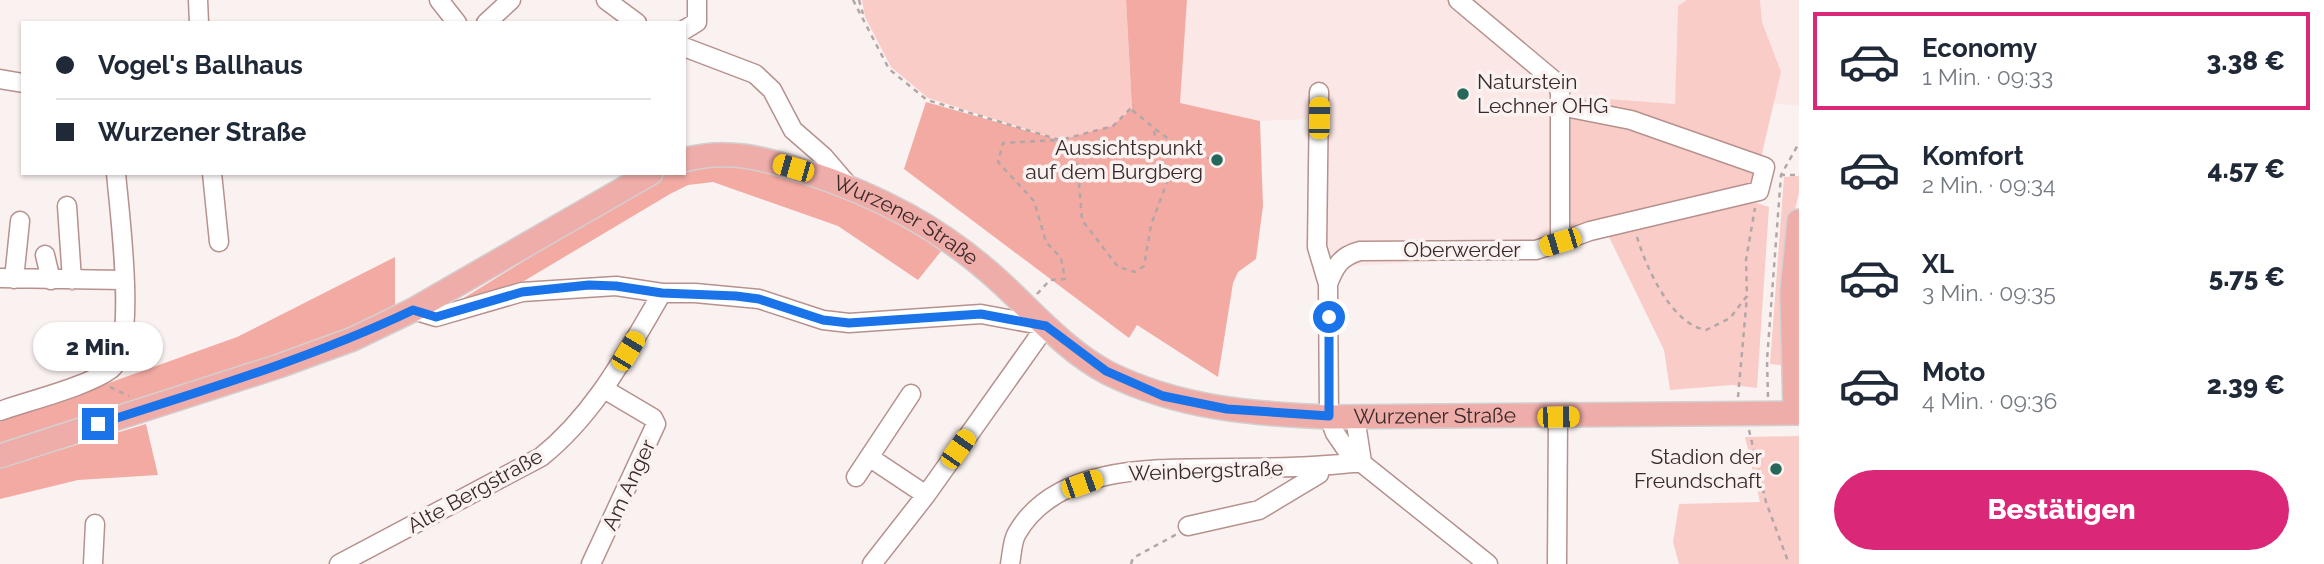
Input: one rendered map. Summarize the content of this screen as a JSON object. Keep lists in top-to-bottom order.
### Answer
{
  "streets": {
    "main road": ["Wurzener Straße"],
    "street": [
      "Oberwerder",
      "Weinbergstraße",
      "Am Anger",
      "Alte Bergstraße"
    ]
  },
  "crossings": [
    ["Am Anger", "Alte Bergstraße"]
  ],
  "places": ["Naturstein Lechner OHG", "Aussichtspunkt auf dem Burgberg", "Stadion der Freundschaft"],
  "page": {
    "list": [
      {
        "name": "Economy",
        "note": "1 Min. · 09:33",
        "value": "3.38 €"
      },
      {
        "name": "Komfort",
        "note": "2 Min. · 09:34",
        "value": "4.57 €"
      },
      {
        "name": "XL",
        "note": "3 Min. · 09:35",
        "value": "5.75 €"
      },
      {
        "name": "Moto",
        "note": "4 Min. · 09:36",
        "value": "2.39 €"
      }
    ],
    "banner": ["Vogel's Ballhaus", "Wurzener Straße"],
    "bubble": "2 Min.",
    "buttons": "Bestätigen"
  }
}
